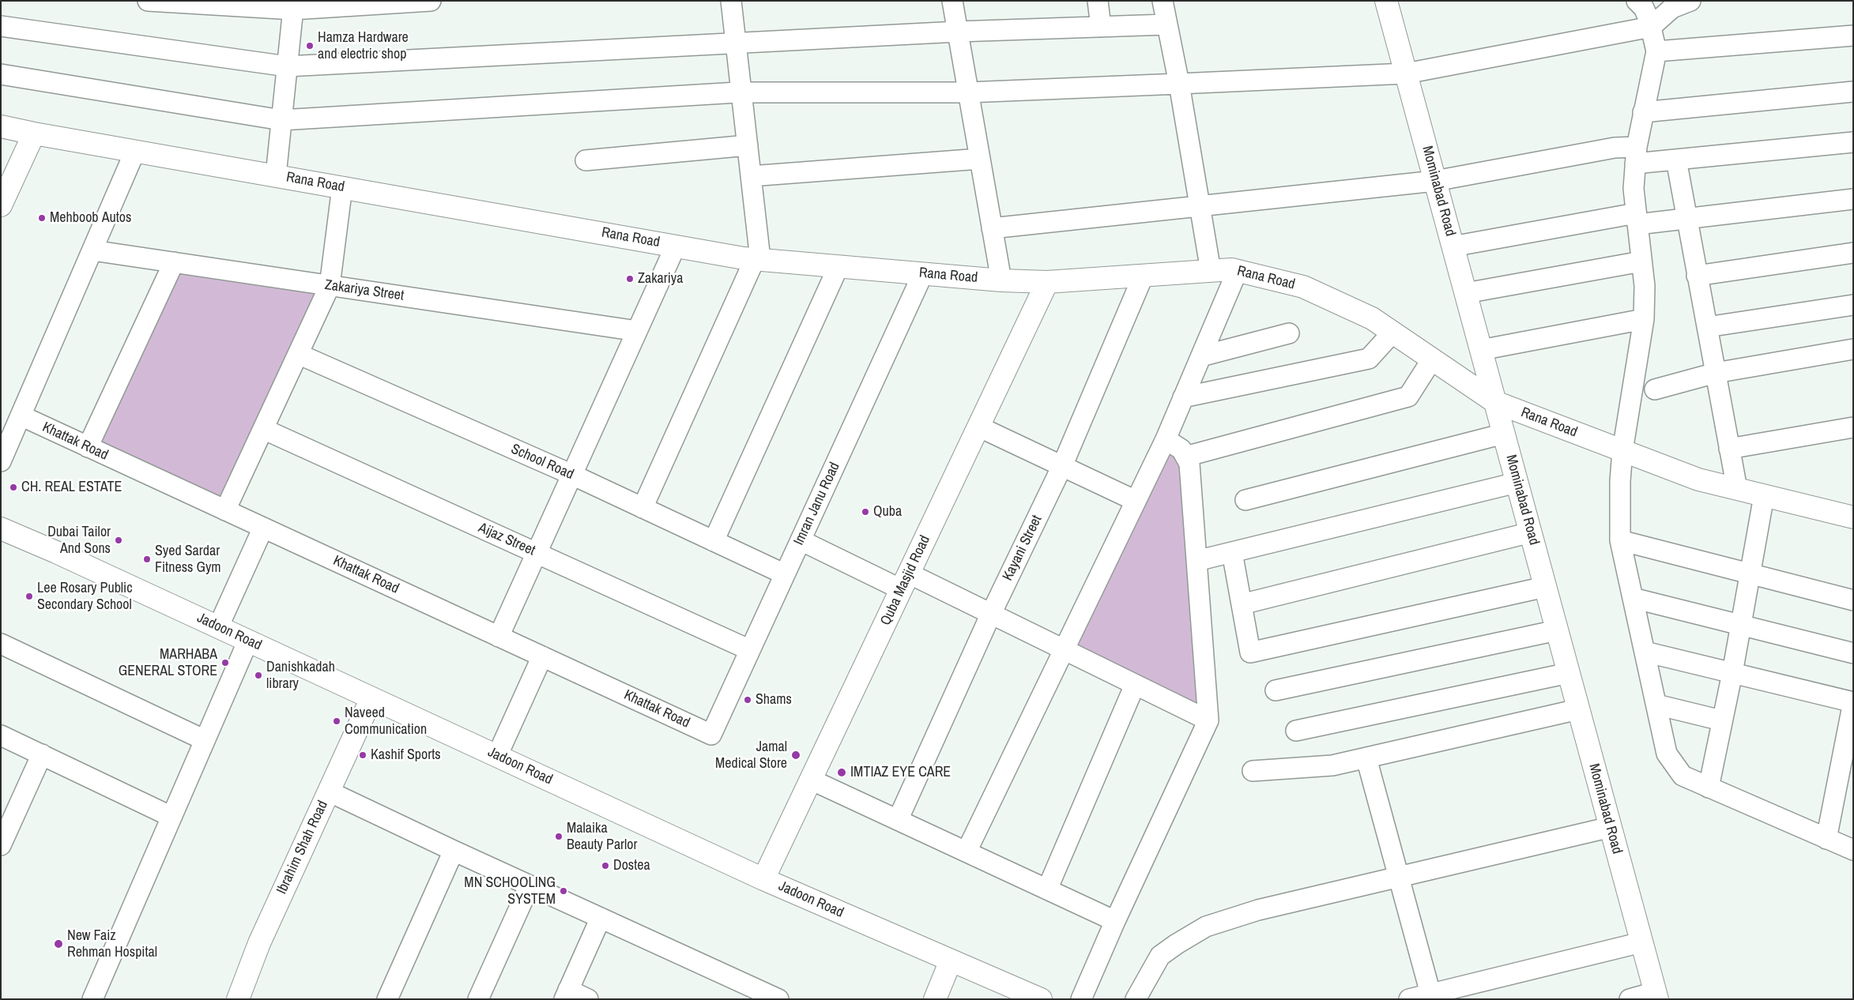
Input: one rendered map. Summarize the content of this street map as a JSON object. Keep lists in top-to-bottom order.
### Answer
{
  "streets": {
    "street": [
      "Rana Road",
      "Mominabad Road",
      "Zakariya Street",
      "Khattak Road",
      "School Road",
      "Imran Janu Road",
      "Aijaz Street",
      "Kayani Street",
      "Quba Masjid Road",
      "Jadoon Road",
      "Ibrahim Shah Road"
    ]
  },
  "crossings": [
    ["Rana Road", "Mominabad Road"],
    ["Rana Road", "Imran Janu Road"],
    ["Rana Road", "Kayani Street"],
    ["Rana Road", "Quba Masjid Road"],
    ["Khattak Road", "Imran Janu Road"],
    ["School Road", "Imran Janu Road"],
    ["Imran Janu Road", "Aijaz Street"],
    ["Quba Masjid Road", "Jadoon Road"],
    ["Jadoon Road", "Ibrahim Shah Road"]
  ],
  "places": [
    "Hamza Hardware and electric shop",
    "Mehboob Autos",
    "Zakariya",
    "CH. REAL ESTATE",
    "Quba",
    "Dubai Tailor And Sons",
    "Syed Sardar Fitness Gym",
    "Lee Rosary Public Secondary School",
    "MARHABA GENERAL STORE",
    "Danishkadah library",
    "Shams",
    "Naveed Communication",
    "Kashif Sports",
    "Jamal Medical Store",
    "IMTIAZ EYE CARE",
    "Malaika Beauty Parlor",
    "Dostea",
    "MN SCHOOLING SYSTEM",
    "New Faiz Rehman Hospital"
  ]
}
